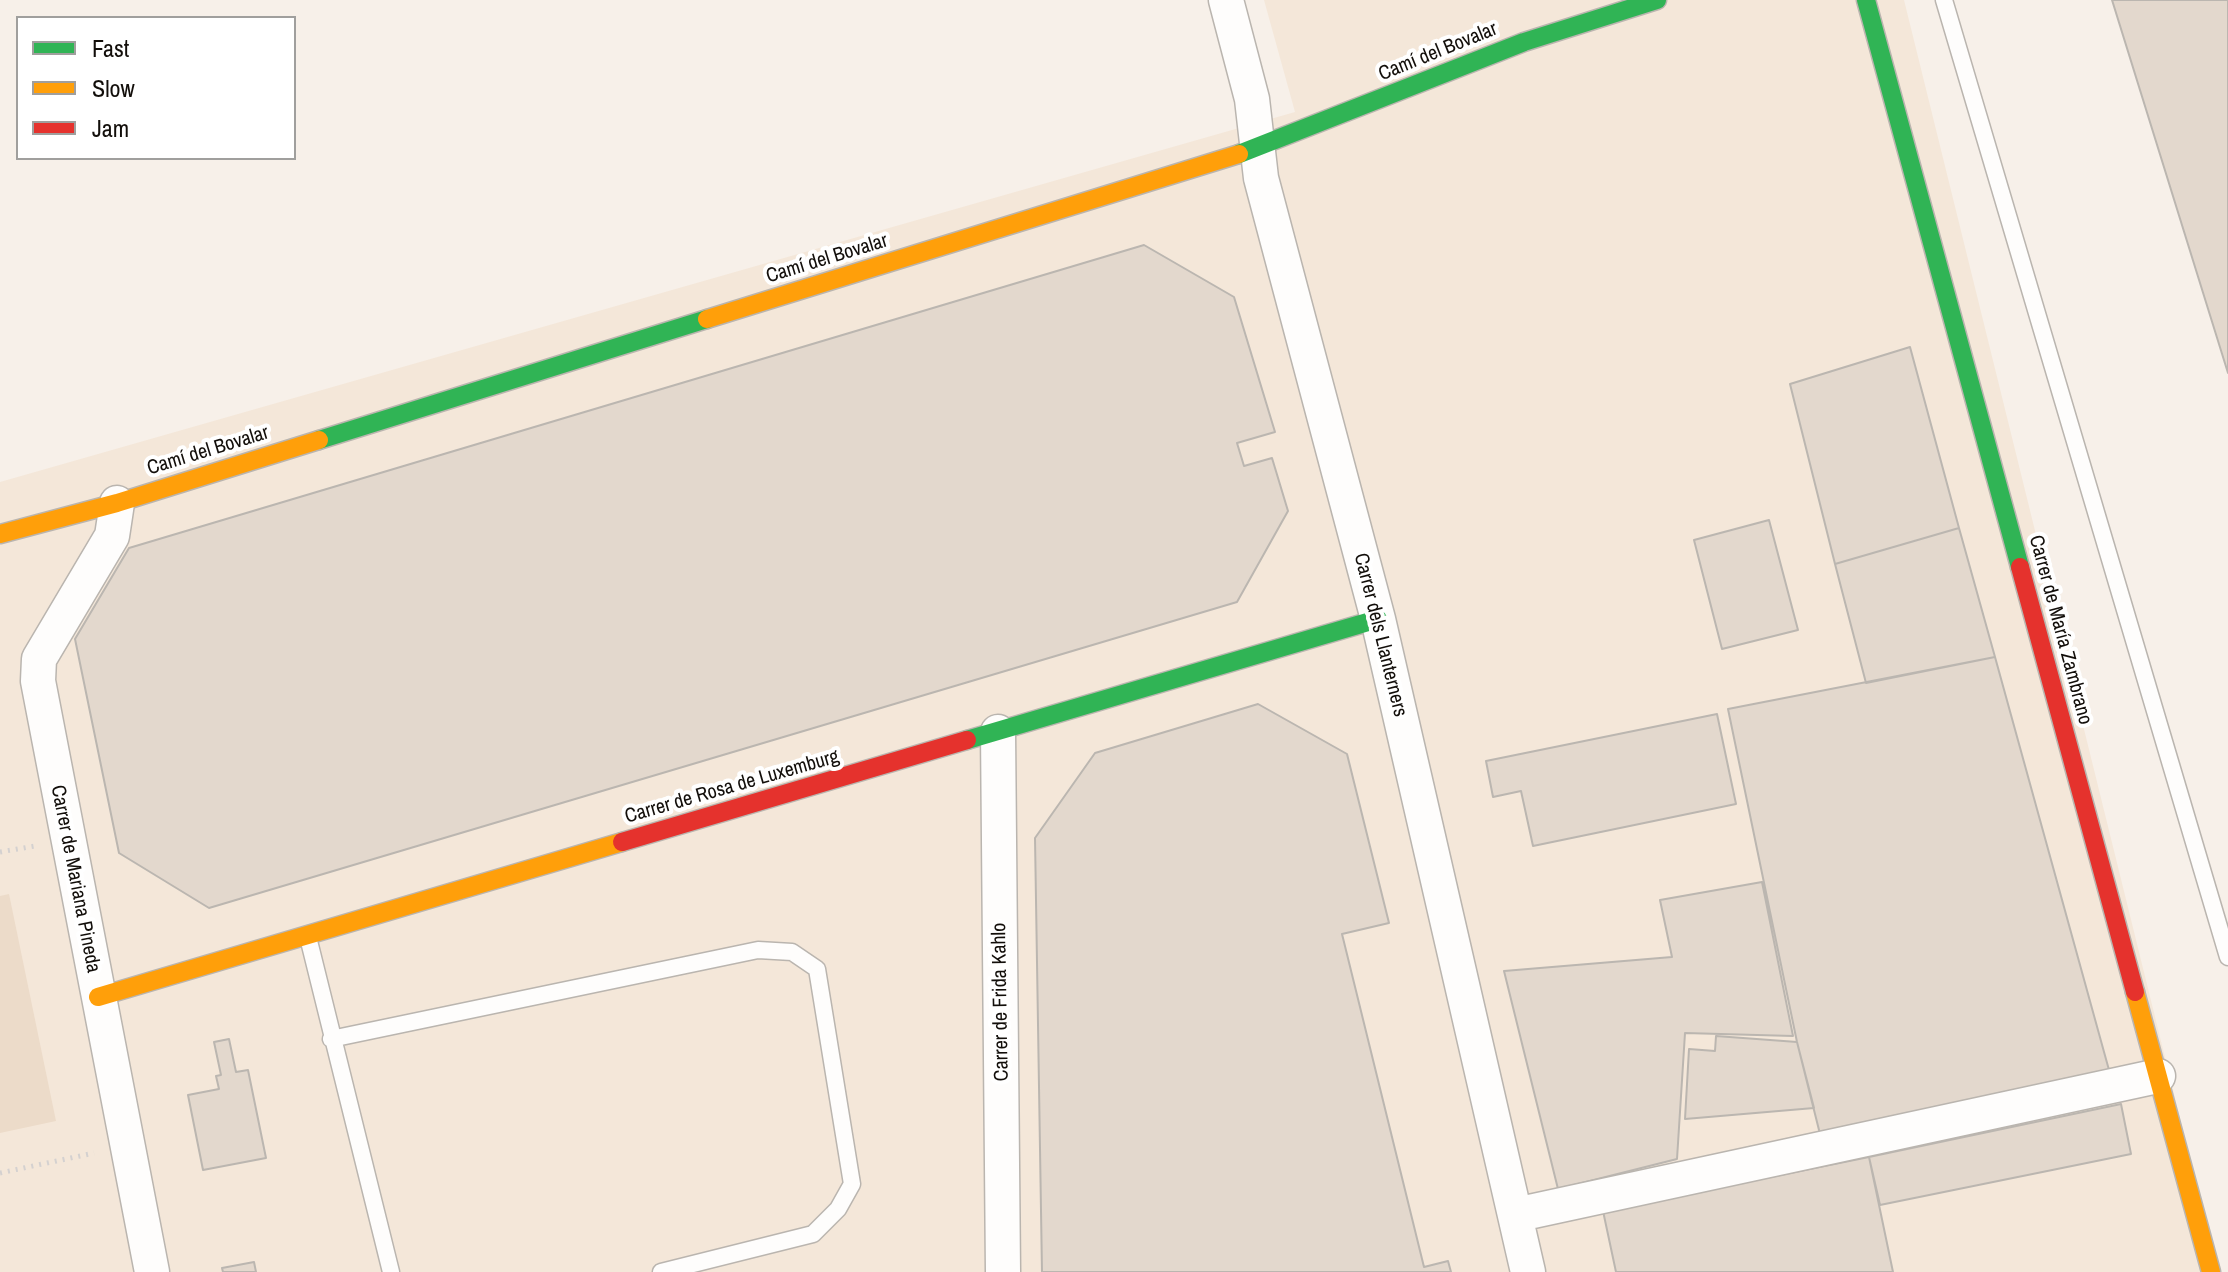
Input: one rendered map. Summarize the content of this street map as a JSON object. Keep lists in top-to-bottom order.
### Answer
{
  "streets": {
    "street": [
      "Camí del Bovalar",
      "Carrer de María Zambrano",
      "Carrer dels Llanterners",
      "Carrer de Rosa de Luxemburg",
      "Carrer de Mariana Pineda",
      "Carrer de Frida Kahlo"
    ]
  },
  "crossings": [
    ["Camí del Bovalar", "Carrer dels Llanterners"],
    ["Camí del Bovalar", "Carrer de Mariana Pineda"],
    ["Carrer dels Llanterners", "Carrer de Rosa de Luxemburg"],
    ["Carrer de Rosa de Luxemburg", "Carrer de Mariana Pineda"],
    ["Carrer de Rosa de Luxemburg", "Carrer de Frida Kahlo"]
  ],
  "legend": ["Fast", "Slow", "Jam"]
}
